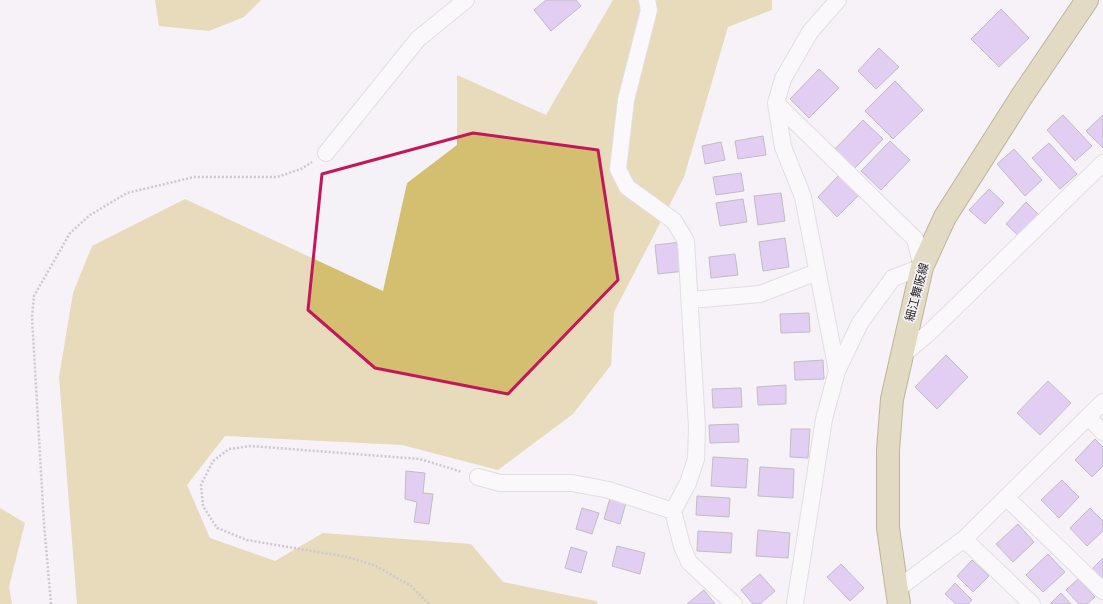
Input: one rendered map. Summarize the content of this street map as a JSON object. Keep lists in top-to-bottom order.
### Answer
{
  "streets": {
    "main road": ["細江舞阪線"]
  }
}
